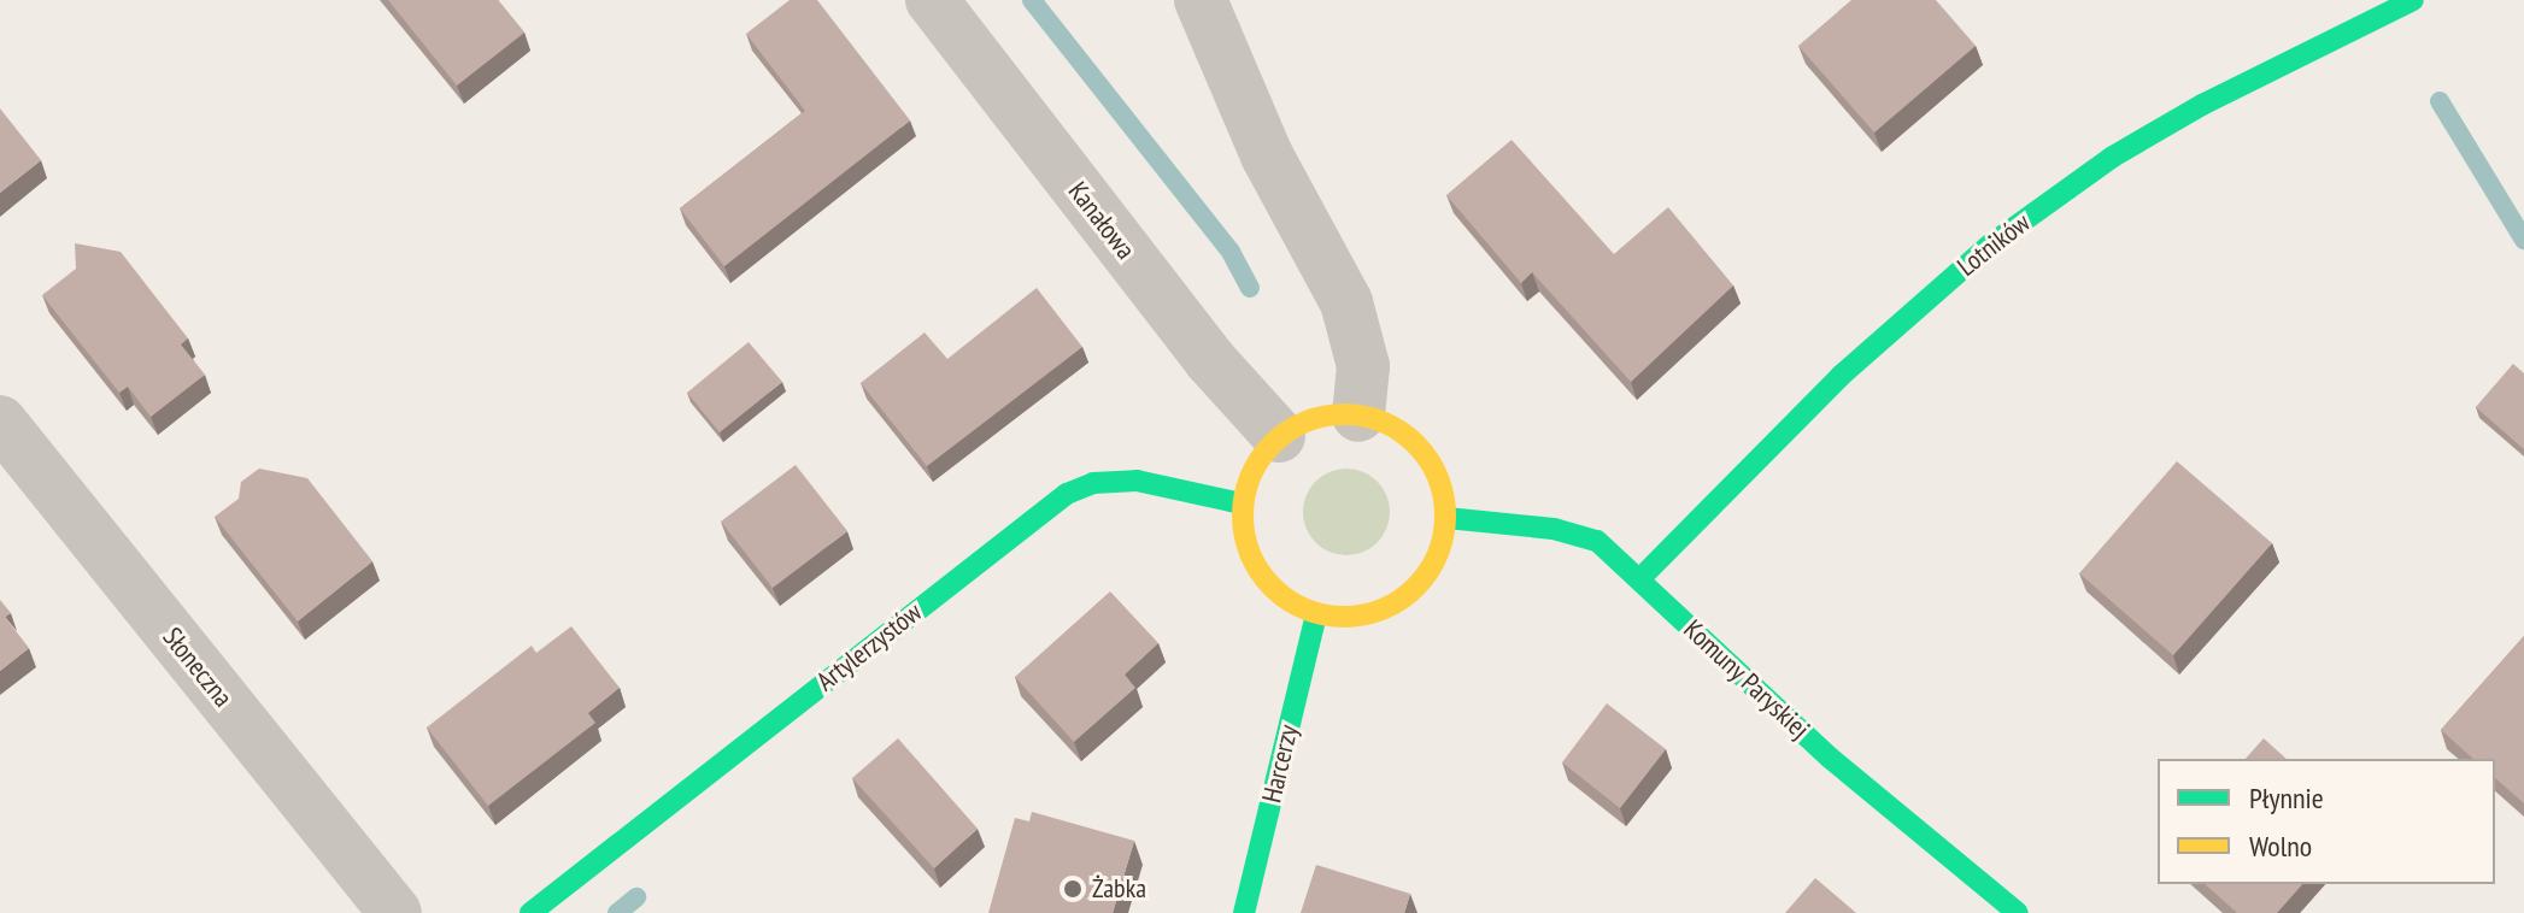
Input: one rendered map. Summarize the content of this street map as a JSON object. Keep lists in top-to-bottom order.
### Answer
{
  "streets": {
    "street": [
      "Kanałowa",
      "Lotników",
      "Artylerzystów",
      "Słoneczna",
      "Komuny Paryskiej",
      "Harcerzy"
    ]
  },
  "crossings": [
    ["Kanałowa", "Artylerzystów"],
    ["Kanałowa", "Komuny Paryskiej"],
    ["Kanałowa", "Harcerzy"],
    ["Lotników", "Komuny Paryskiej"],
    ["Artylerzystów", "Komuny Paryskiej"],
    ["Artylerzystów", "Harcerzy"],
    ["Komuny Paryskiej", "Harcerzy"]
  ],
  "places": ["Żabka"],
  "legend": ["Płynnie", "Wolno"]
}
